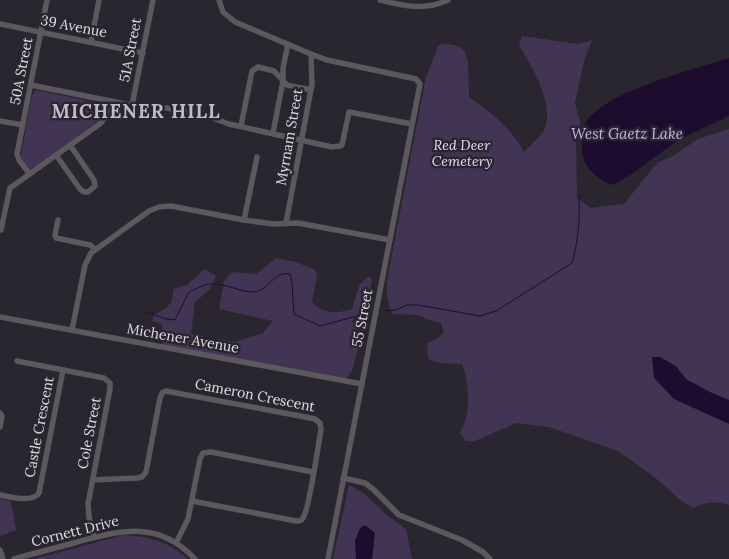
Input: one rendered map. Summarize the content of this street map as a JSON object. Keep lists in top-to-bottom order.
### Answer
{
  "streets": {
    "street": [
      "39 Avenue",
      "51A Street",
      "50A Street",
      "Myrnam Street",
      "55 Street",
      "Michener Avenue",
      "Cameron Crescent",
      "Castle Crescent",
      "Cole Street",
      "Cornett Drive"
    ]
  },
  "crossings": [
    ["39 Avenue", "51A Street"],
    ["39 Avenue", "50A Street"],
    ["Myrnam Street", "55 Street"],
    ["55 Street", "Michener Avenue"],
    ["Cameron Crescent", "Cole Street"],
    ["Castle Crescent", "Cole Street"],
    ["Cole Street", "Cornett Drive"]
  ],
  "districts": ["MICHENER HILL"],
  "water": ["West Gaetz Lake"],
  "parks": ["Red Deer Cemetery"]
}
